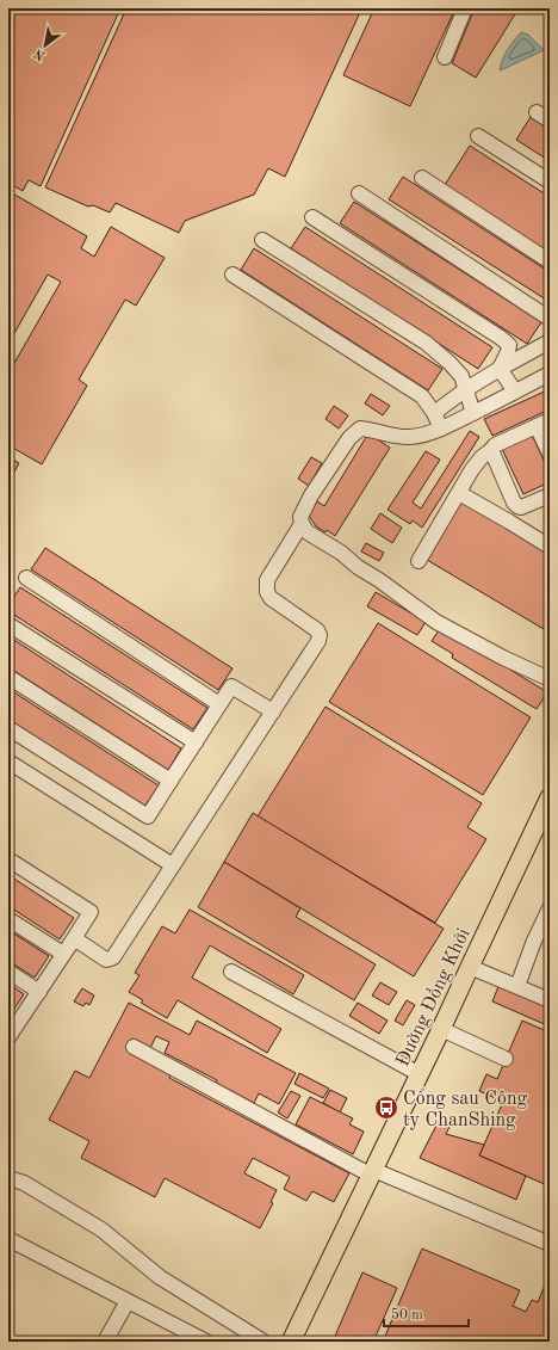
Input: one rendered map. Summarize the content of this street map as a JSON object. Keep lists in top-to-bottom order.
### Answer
{
  "streets": {
    "main road": ["Đường Đồng Khởi"]
  },
  "places": {
    "bus stop": ["Cổng sau Công ty ChanShing"]
  },
  "scale_bar": "50 m",
  "north": "bottom left"
}
